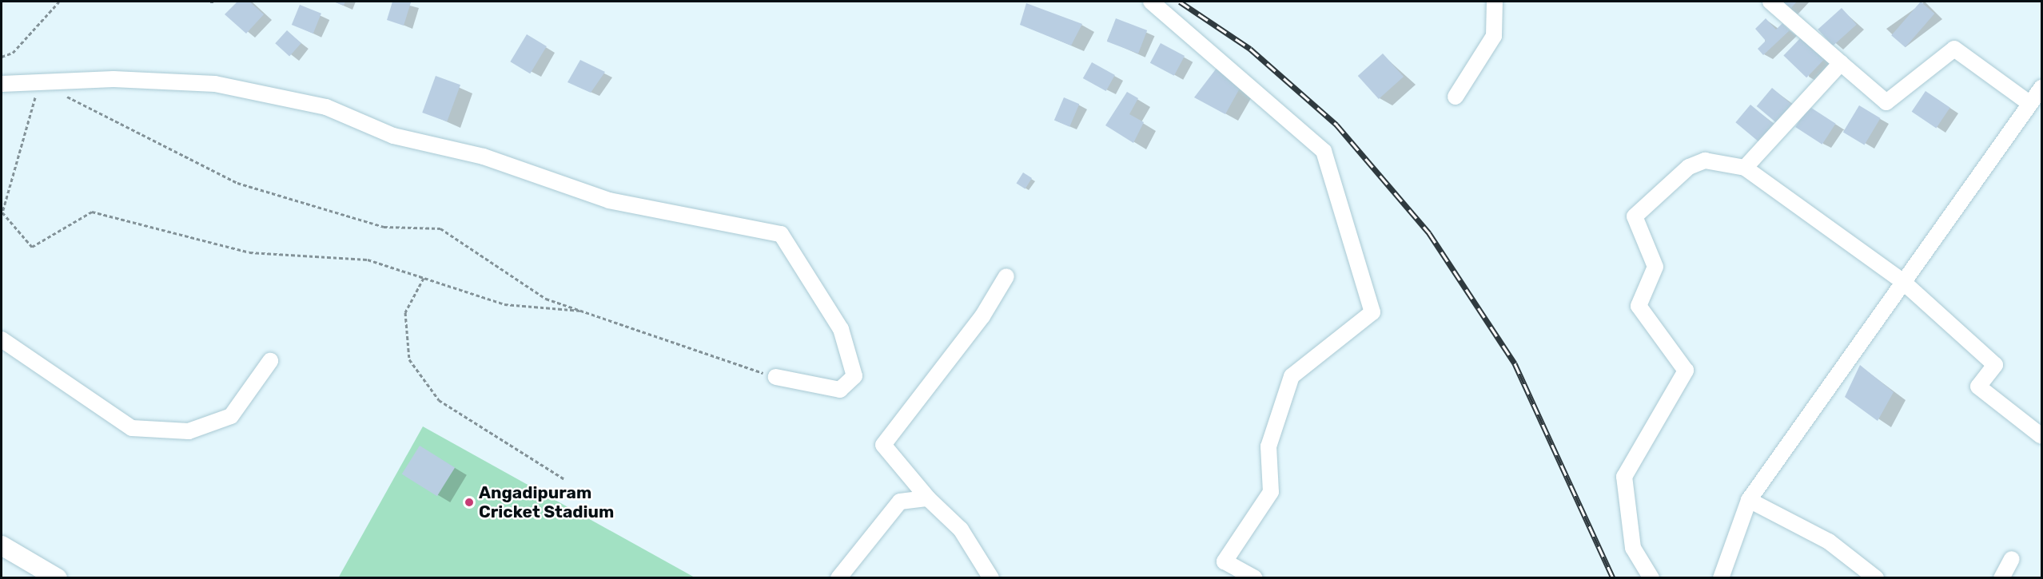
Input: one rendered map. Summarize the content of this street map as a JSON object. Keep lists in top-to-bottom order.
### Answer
{
  "places": ["Angadipuram Cricket Stadium"]
}
